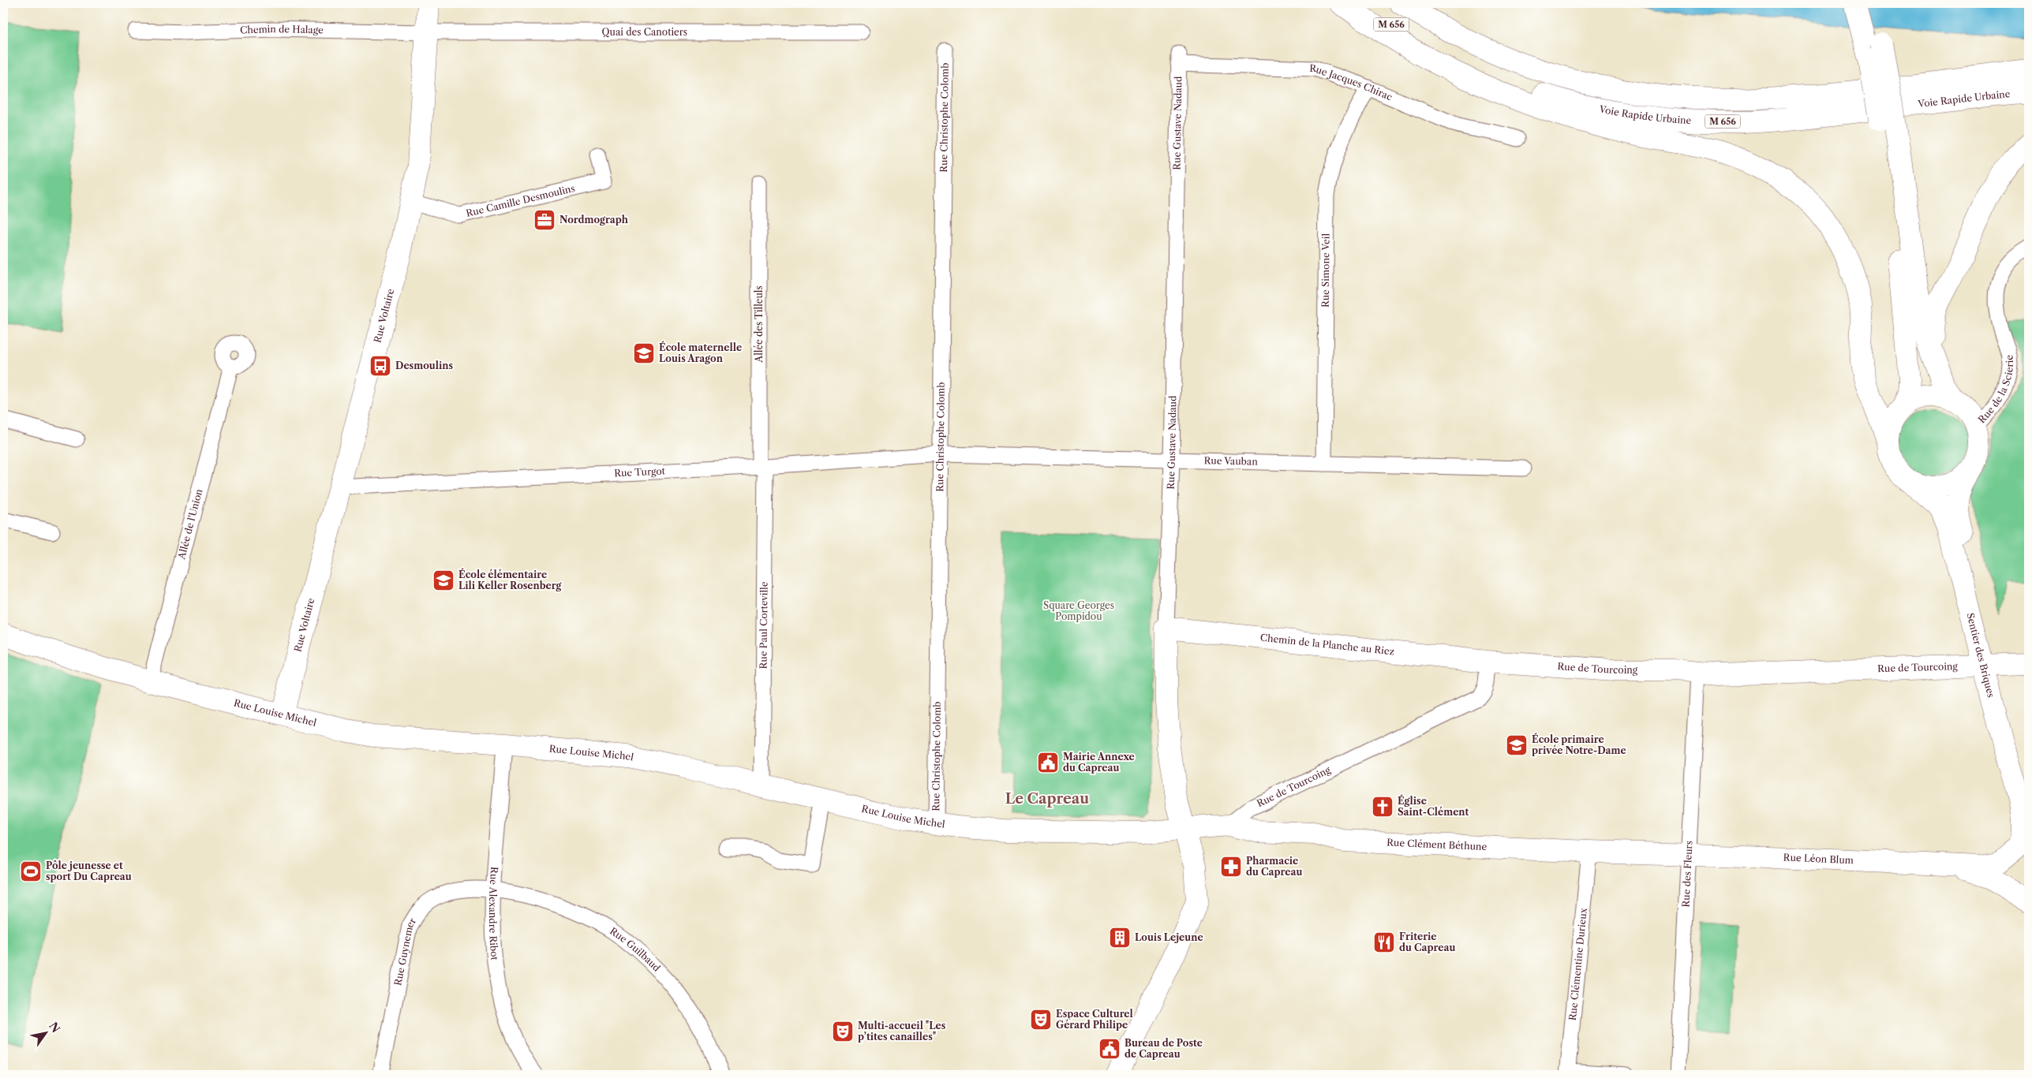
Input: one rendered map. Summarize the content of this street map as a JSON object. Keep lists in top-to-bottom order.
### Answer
{
  "streets": {
    "main road": [
      "M 656",
      "Voie Rapide Urbaine",
      "Rue Gustave Nadaud",
      "Rue Voltaire",
      "Chemin de la Planche au Riez",
      "Sentier des Briques",
      "Rue de Tourcoing",
      "Rue Louise Michel",
      "Rue Clément Béthune",
      "Rue Léon Blum"
    ],
    "street": [
      "Chemin de Halage",
      "Quai des Canotiers",
      "Rue Jacques Chirac",
      "Rue Christophe Colomb",
      "Rue Camille Desmoulins",
      "Rue Simone Veil",
      "Allée des Tilleuls",
      "Rue de la Scierie",
      "Rue Vauban",
      "Rue Turgot",
      "Allée de l'Union",
      "Rue Paul Corteville",
      "Rue des Fleurs",
      "Rue Alexandre Ribot",
      "Rue Guilbaud",
      "Rue Guynemer",
      "Rue Clémentine Durieux"
    ]
  },
  "crossings": [
    ["Chemin de Halage", "Quai des Canotiers"],
    ["Chemin de Halage", "Rue Voltaire"],
    ["Quai des Canotiers", "Rue Voltaire"],
    ["Rue Jacques Chirac", "Rue Gustave Nadaud"],
    ["Rue Jacques Chirac", "Rue Simone Veil"],
    ["Rue Christophe Colomb", "Rue Vauban"],
    ["Rue Christophe Colomb", "Rue Turgot"],
    ["Rue Christophe Colomb", "Rue Louise Michel"],
    ["Rue Gustave Nadaud", "Rue Vauban"],
    ["Rue Gustave Nadaud", "Chemin de la Planche au Riez"],
    ["Rue Gustave Nadaud", "Rue Louise Michel"],
    ["Rue Gustave Nadaud", "Rue Clément Béthune"],
    ["Rue Camille Desmoulins", "Rue Voltaire"],
    ["Rue Simone Veil", "Rue Vauban"],
    ["Rue Voltaire", "Rue Turgot"],
    ["Rue Voltaire", "Rue Louise Michel"],
    ["Allée des Tilleuls", "Rue Turgot"],
    ["Allée des Tilleuls", "Rue Paul Corteville"],
    ["Rue de la Scierie", "Sentier des Briques"],
    ["Rue Vauban", "Rue Turgot"],
    ["Rue Turgot", "Rue Paul Corteville"],
    ["Allée de l'Union", "Rue Louise Michel"],
    ["Rue Paul Corteville", "Rue Louise Michel"],
    ["Chemin de la Planche au Riez", "Rue de Tourcoing"],
    ["Sentier des Briques", "Rue de Tourcoing"],
    ["Sentier des Briques", "Rue Léon Blum"],
    ["Rue de Tourcoing", "Rue Clément Béthune"],
    ["Rue de Tourcoing", "Rue des Fleurs"],
    ["Rue Louise Michel", "Rue Clément Béthune"],
    ["Rue Louise Michel", "Rue Alexandre Ribot"],
    ["Rue Clément Béthune", "Rue Léon Blum"],
    ["Rue Clément Béthune", "Rue des Fleurs"],
    ["Rue Clément Béthune", "Rue Clémentine Durieux"],
    ["Rue Léon Blum", "Rue des Fleurs"],
    ["Rue Alexandre Ribot", "Rue Guilbaud"],
    ["Rue Alexandre Ribot", "Rue Guynemer"],
    ["Rue Guilbaud", "Rue Guynemer"]
  ],
  "districts": ["Le Capreau"],
  "parks": ["Square Georges Pompidou"],
  "places": {
    "office": ["Nordmograph"],
    "school or university": ["École maternelle Louis Aragon", "École élémentaire Lili Keller Rosenberg", "École primaire privée Notre-Dame"],
    "bus stop": ["Desmoulins"],
    "public building": ["Mairie Annexe du Capreau", "Bureau de Poste de Capreau"],
    "church": ["Église Saint-Clément"],
    "pharmacy": ["Pharmacie du Capreau"],
    "sports": ["Pôle jeunesse et sport Du Capreau"],
    "building": ["Louis Lejeune"],
    "restaurant": ["Friterie du Capreau"],
    "theatre": ["Espace Culturel Gérard Philipe", "Multi-accueil \"Les p’tites canailles\""]
  },
  "north": "top right"
}
